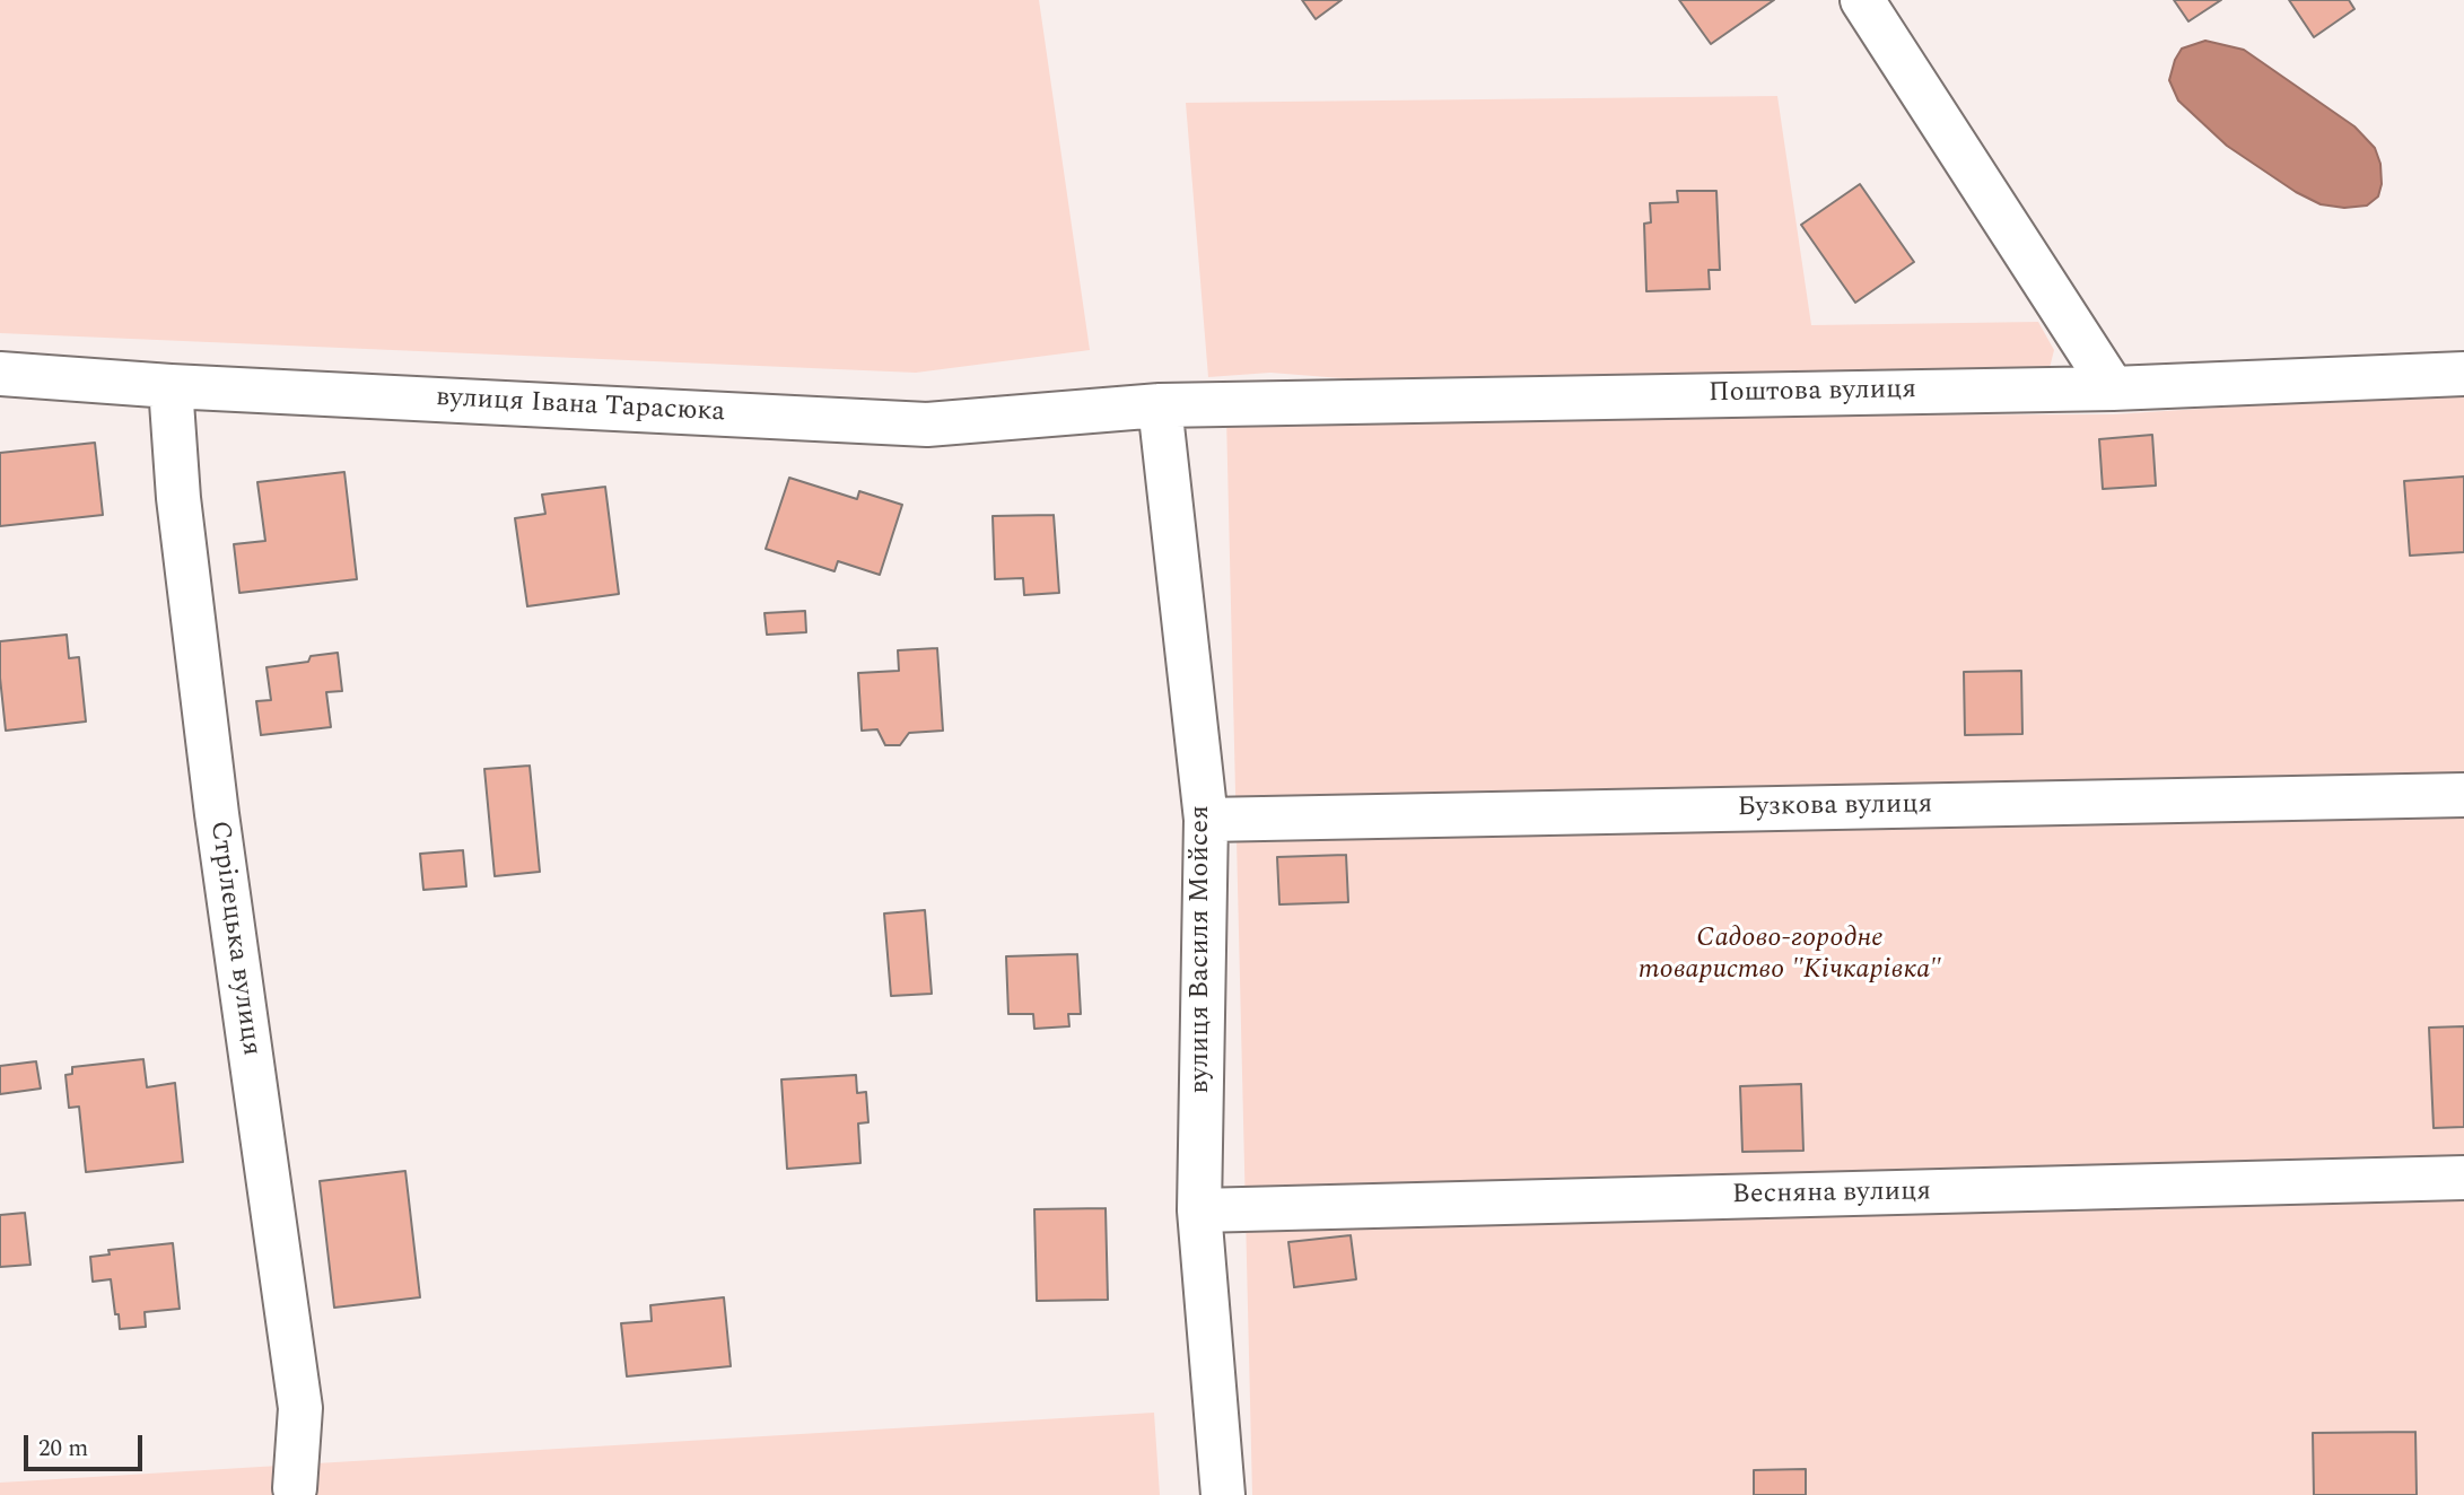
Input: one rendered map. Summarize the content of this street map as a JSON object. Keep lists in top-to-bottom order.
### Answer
{
  "streets": {
    "street": [
      "Поштова вулиця",
      "вулиця Івана Тарасюка",
      "Бузкова вулиця",
      "Стрілецька вулиця",
      "вулиця Василя Мойсея",
      "Весняна вулиця"
    ]
  },
  "crossings": [
    ["Поштова вулиця", "вулиця Івана Тарасюка"],
    ["Поштова вулиця", "вулиця Василя Мойсея"],
    ["вулиця Івана Тарасюка", "Стрілецька вулиця"],
    ["вулиця Івана Тарасюка", "вулиця Василя Мойсея"],
    ["Бузкова вулиця", "вулиця Василя Мойсея"],
    ["вулиця Василя Мойсея", "Весняна вулиця"]
  ],
  "parks": ["Садово-городне товариство \"Кічкарівка\""],
  "scale_bar": "20 m"
}
